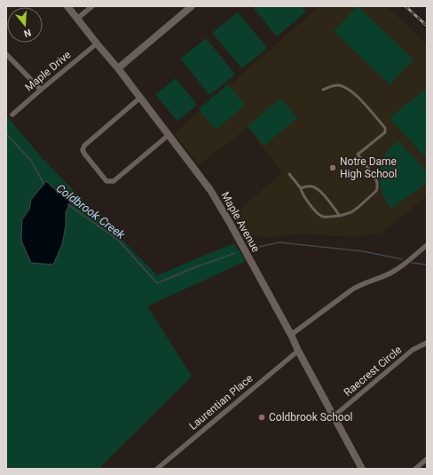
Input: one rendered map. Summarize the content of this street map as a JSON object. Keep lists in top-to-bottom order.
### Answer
{
  "streets": {
    "main road": ["Maple Avenue"],
    "street": ["Maple Drive", "Raecrest Circle", "Laurentian Place"]
  },
  "crossings": [
    ["Maple Drive", "Maple Avenue"],
    ["Maple Avenue", "Raecrest Circle"],
    ["Maple Avenue", "Laurentian Place"]
  ],
  "water": ["Coldbrook Creek"],
  "places": ["Notre Dame High School", "Coldbrook School"],
  "north": "bottom"
}
